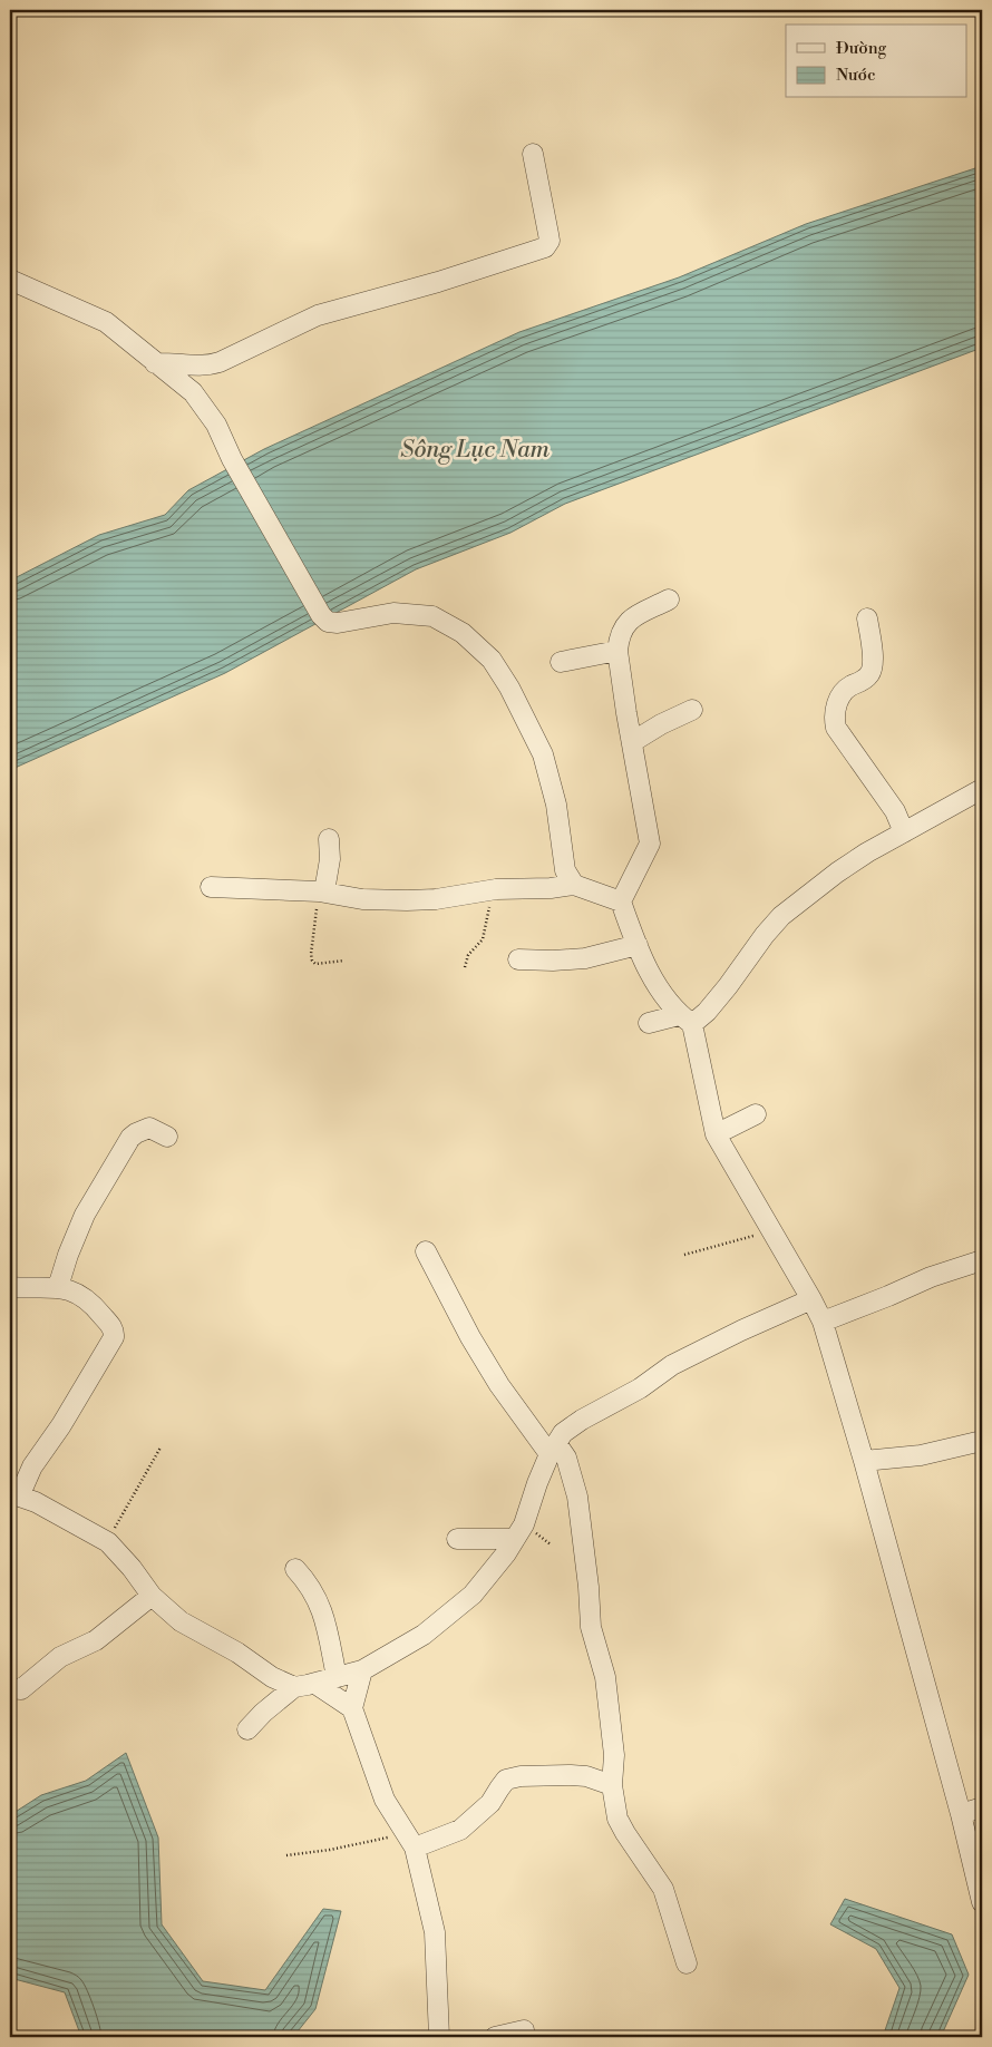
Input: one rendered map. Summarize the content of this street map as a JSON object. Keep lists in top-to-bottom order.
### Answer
{
  "water": ["Sông Lục Nam"],
  "legend": ["Đường", "Nước"]
}
